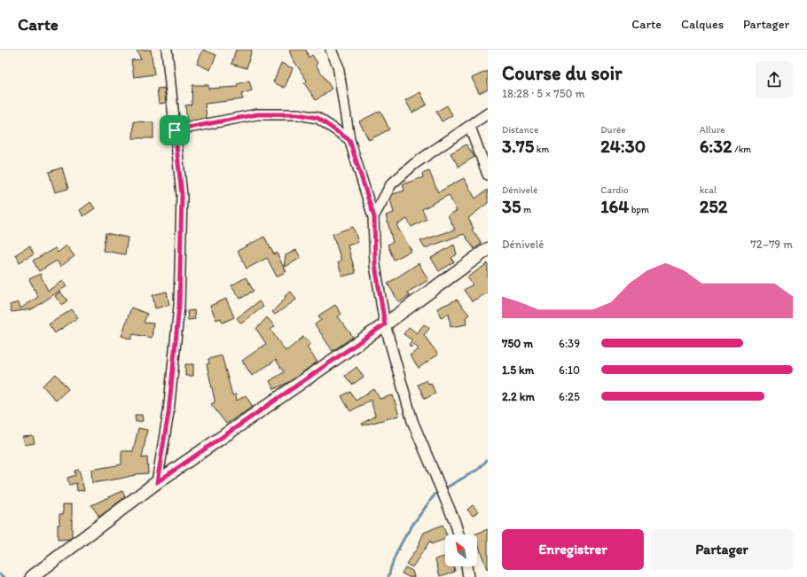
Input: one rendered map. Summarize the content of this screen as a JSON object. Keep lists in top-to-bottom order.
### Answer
{
  "north": "top left",
  "page": {
    "header": "Carte",
    "nav": ["Carte", "Calques", "Partager"],
    "heading": ["Course du soir", "18:28 · 5 × 750 m"],
    "stats": [
      ["Distance", "3.75 km"],
      ["Durée", "24:30"],
      ["Allure", "6:32 /km"],
      ["Dénivelé", "35 m"],
      ["Cardio", "164 bpm"],
      ["kcal", "252"]
    ],
    "chart": ["Dénivelé", "72–79 m"],
    "list": [
      {
        "name": "750 m",
        "note": "6:39"
      },
      {
        "name": "1.5 km",
        "note": "6:10"
      },
      {
        "name": "2.2 km",
        "note": "6:25"
      }
    ],
    "buttons": ["Enregistrer", "Partager"]
  }
}
